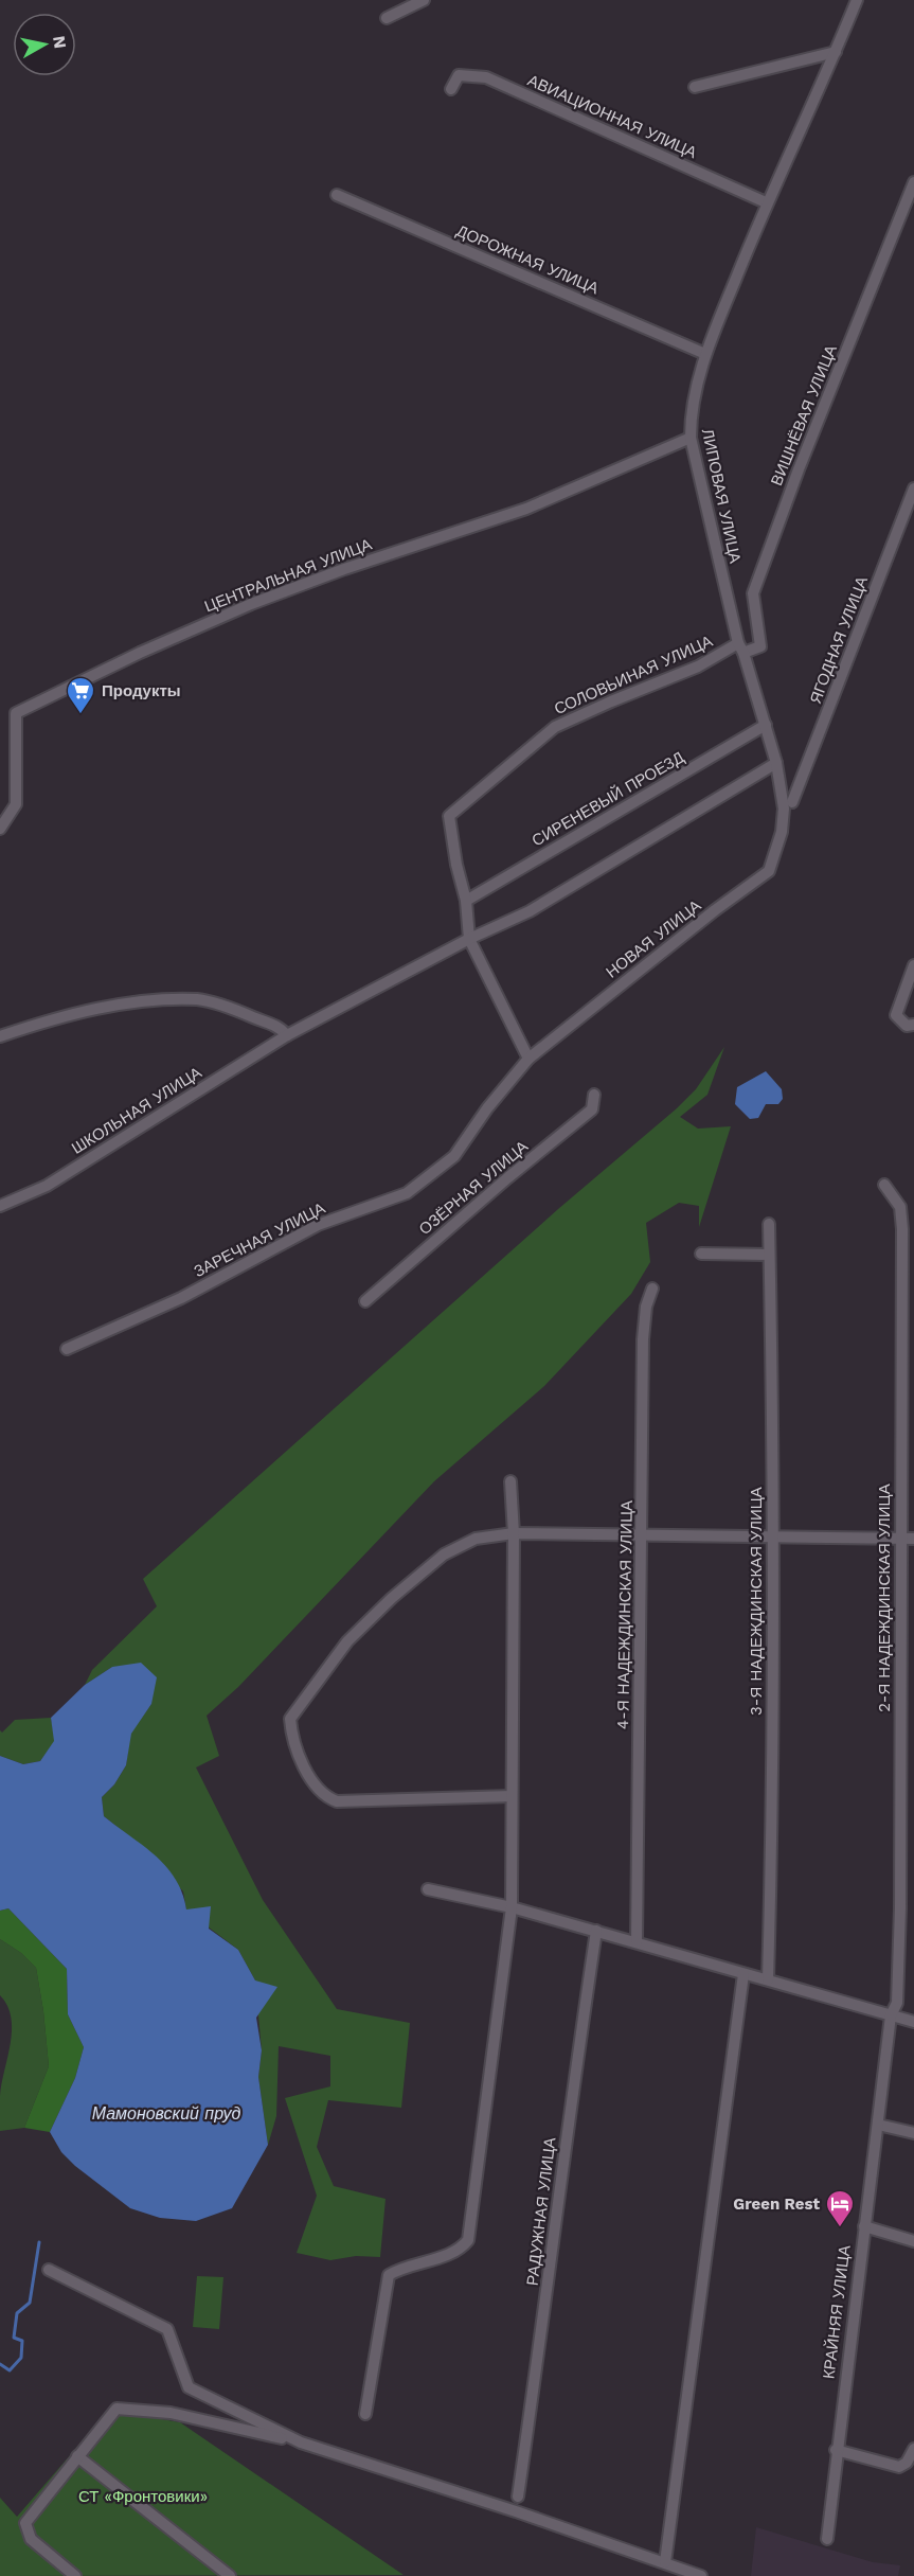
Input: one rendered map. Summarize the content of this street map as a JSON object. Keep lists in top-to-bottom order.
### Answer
{
  "streets": {
    "street": [
      "АВИАЦИОННАЯ УЛИЦА",
      "ДОРОЖНАЯ УЛИЦА",
      "ВИШНЁВАЯ УЛИЦА",
      "ЛИПОВАЯ УЛИЦА",
      "ЦЕНТРАЛЬНАЯ УЛИЦА",
      "ЯГОДНАЯ УЛИЦА",
      "СОЛОВЬИНАЯ УЛИЦА",
      "СИРЕНЕВЫЙ ПРОЕЗД",
      "НОВАЯ УЛИЦА",
      "ШКОЛЬНАЯ УЛИЦА",
      "ОЗЁРНАЯ УЛИЦА",
      "ЗАРЕЧНАЯ УЛИЦА",
      "2-Я НАДЕЖДИНСКАЯ УЛИЦА",
      "3-Я НАДЕЖДИНСКАЯ УЛИЦА",
      "4-Я НАДЕЖДИНСКАЯ УЛИЦА",
      "РАДУЖНАЯ УЛИЦА",
      "КРАЙНЯЯ УЛИЦА"
    ]
  },
  "crossings": [
    ["АВИАЦИОННАЯ УЛИЦА", "ЛИПОВАЯ УЛИЦА"],
    ["ДОРОЖНАЯ УЛИЦА", "ЛИПОВАЯ УЛИЦА"],
    ["ВИШНЁВАЯ УЛИЦА", "ЛИПОВАЯ УЛИЦА"],
    ["ВИШНЁВАЯ УЛИЦА", "СОЛОВЬИНАЯ УЛИЦА"],
    ["ЛИПОВАЯ УЛИЦА", "ЦЕНТРАЛЬНАЯ УЛИЦА"],
    ["ЛИПОВАЯ УЛИЦА", "СОЛОВЬИНАЯ УЛИЦА"],
    ["ЛИПОВАЯ УЛИЦА", "СИРЕНЕВЫЙ ПРОЕЗД"],
    ["ЛИПОВАЯ УЛИЦА", "НОВАЯ УЛИЦА"],
    ["ЛИПОВАЯ УЛИЦА", "ШКОЛЬНАЯ УЛИЦА"],
    ["СОЛОВЬИНАЯ УЛИЦА", "СИРЕНЕВЫЙ ПРОЕЗД"],
    ["СОЛОВЬИНАЯ УЛИЦА", "НОВАЯ УЛИЦА"],
    ["СОЛОВЬИНАЯ УЛИЦА", "ШКОЛЬНАЯ УЛИЦА"],
    ["СОЛОВЬИНАЯ УЛИЦА", "ЗАРЕЧНАЯ УЛИЦА"],
    ["НОВАЯ УЛИЦА", "ЗАРЕЧНАЯ УЛИЦА"],
    ["2-Я НАДЕЖДИНСКАЯ УЛИЦА", "КРАЙНЯЯ УЛИЦА"]
  ],
  "water": ["Мамоновский пруд"],
  "parks": ["СТ «Фронтовики»"],
  "places": {
    "supermarket": ["Продукты"],
    "hotel": ["Green Rest"]
  },
  "north": "right"
}
